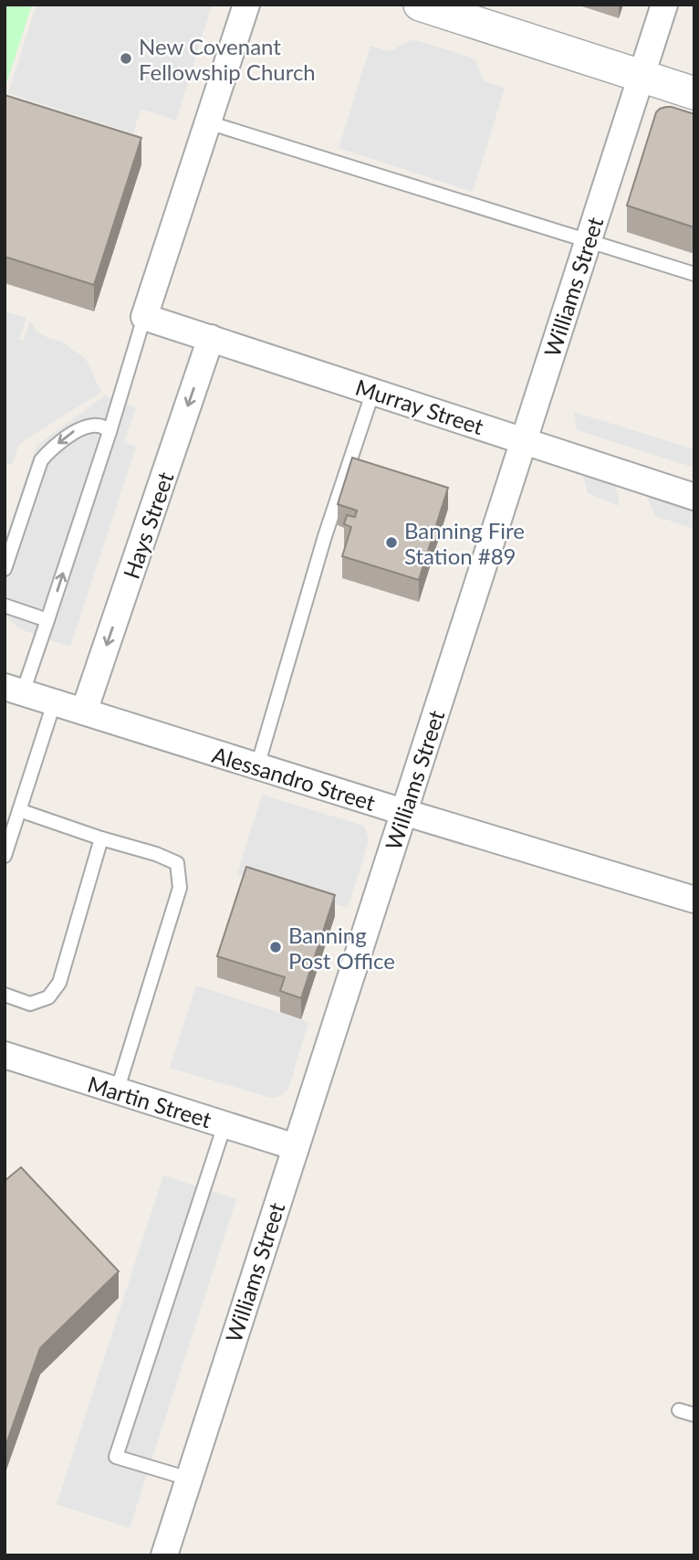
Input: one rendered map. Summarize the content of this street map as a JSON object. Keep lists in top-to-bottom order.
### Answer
{
  "streets": {
    "street": [
      "Williams Street",
      "Murray Street",
      "Hays Street",
      "Alessandro Street",
      "Martin Street"
    ]
  },
  "crossings": [
    ["Williams Street", "Murray Street"],
    ["Williams Street", "Alessandro Street"],
    ["Williams Street", "Martin Street"],
    ["Murray Street", "Hays Street"],
    ["Hays Street", "Alessandro Street"]
  ],
  "one_way": ["Hays Street"],
  "places": ["New Covenant Fellowship Church", "Banning Fire Station #89", "Banning Post Office"]
}
